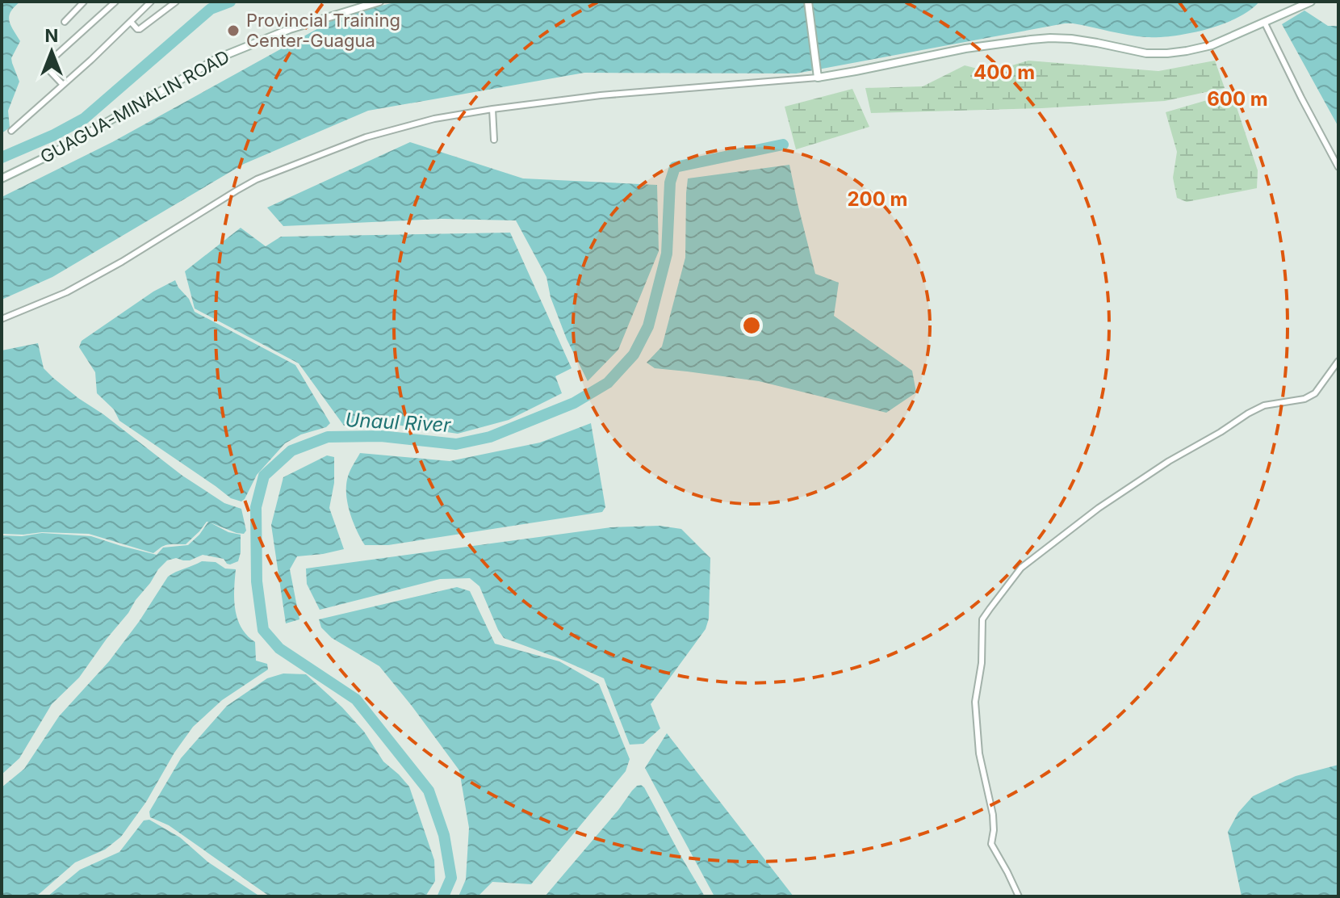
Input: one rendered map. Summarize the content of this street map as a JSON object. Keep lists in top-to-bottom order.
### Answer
{
  "streets": {
    "main road": ["GUAGUA-MINALIN ROAD"]
  },
  "water": ["Unaul River"],
  "places": ["Provincial Training Center-Guagua"],
  "north": "top",
  "rings": ["400 m", "600 m", "200 m"]
}
